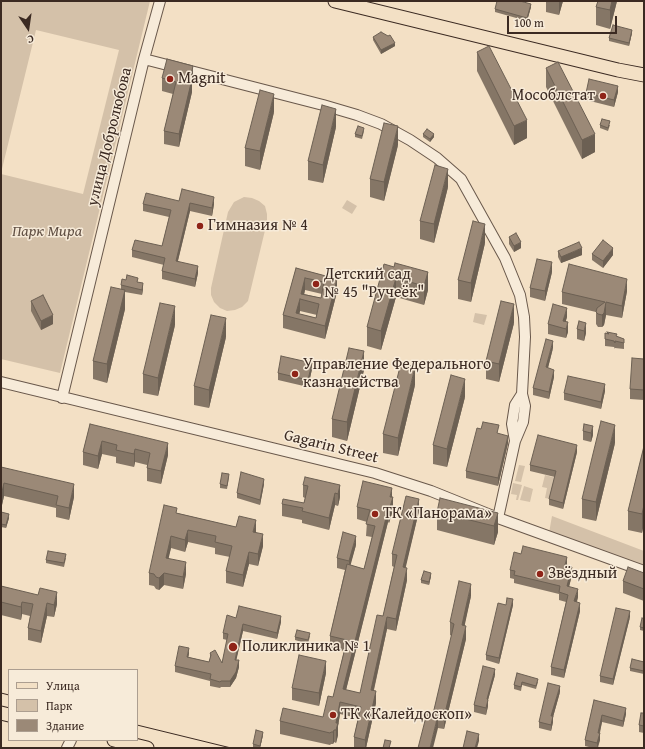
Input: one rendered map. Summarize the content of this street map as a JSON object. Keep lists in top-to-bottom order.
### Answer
{
  "streets": {
    "street": ["улица Добролюбова", "Gagarin Street"]
  },
  "crossings": [
    ["улица Добролюбова", "Gagarin Street"]
  ],
  "parks": ["Парк Мира"],
  "places": [
    "Magnit",
    "Мособлстат",
    "Гимназия № 4",
    "Детский сад № 45 \"Ручеёк\"",
    "Управление Федерального казначейства",
    "ТК «Панорама»",
    "Звёздный",
    "Поликлиника № 1",
    "ТК «Калейдоскоп»"
  ],
  "legend": ["Улица", "Парк", "Здание"],
  "scale_bar": "100 m",
  "north": "bottom"
}
